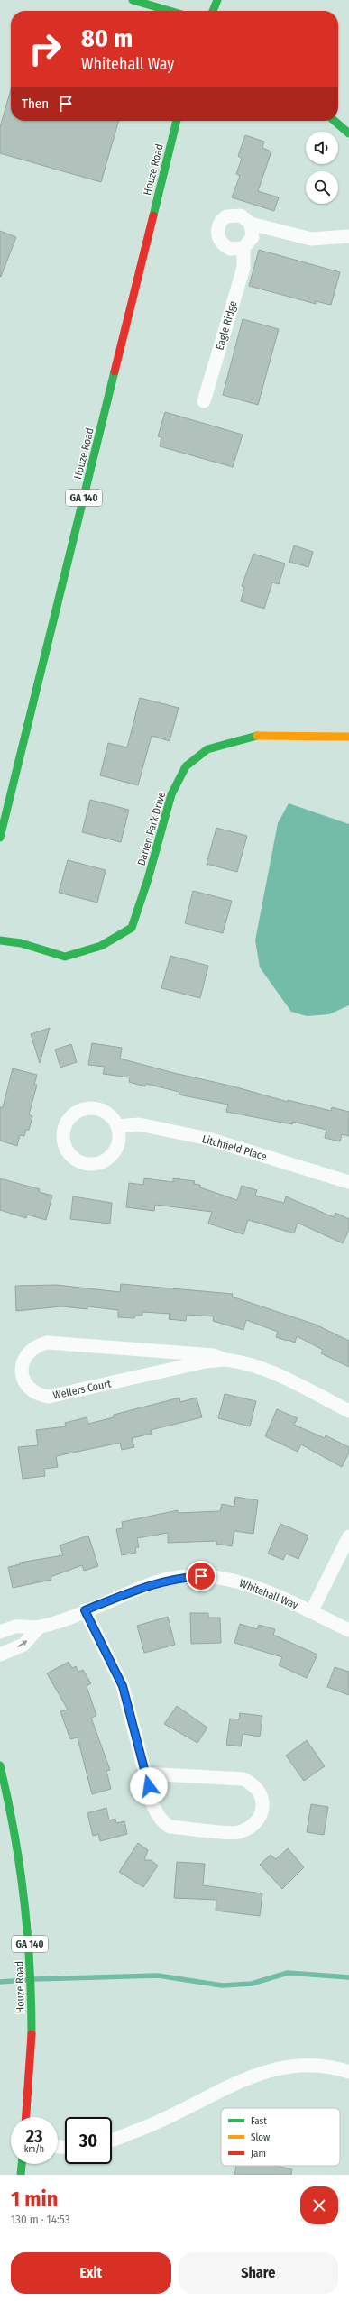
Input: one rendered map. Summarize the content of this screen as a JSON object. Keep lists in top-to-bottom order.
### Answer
{
  "streets": {
    "main road": ["Houze Road", "GA 140", "Darien Park Drive"],
    "street": [
      "Eagle Ridge",
      "Litchfield Place",
      "Wellers Court",
      "Whitehall Way"
    ]
  },
  "legend": ["Fast", "Slow", "Jam"],
  "page": {
    "turn": ["80 m", "Whitehall Way"],
    "then": "Then",
    "speed": "23 km/h",
    "limit": "30",
    "heading": ["1 min", "130 m · 14:53"],
    "buttons": ["Exit", "Share"]
  }
}
